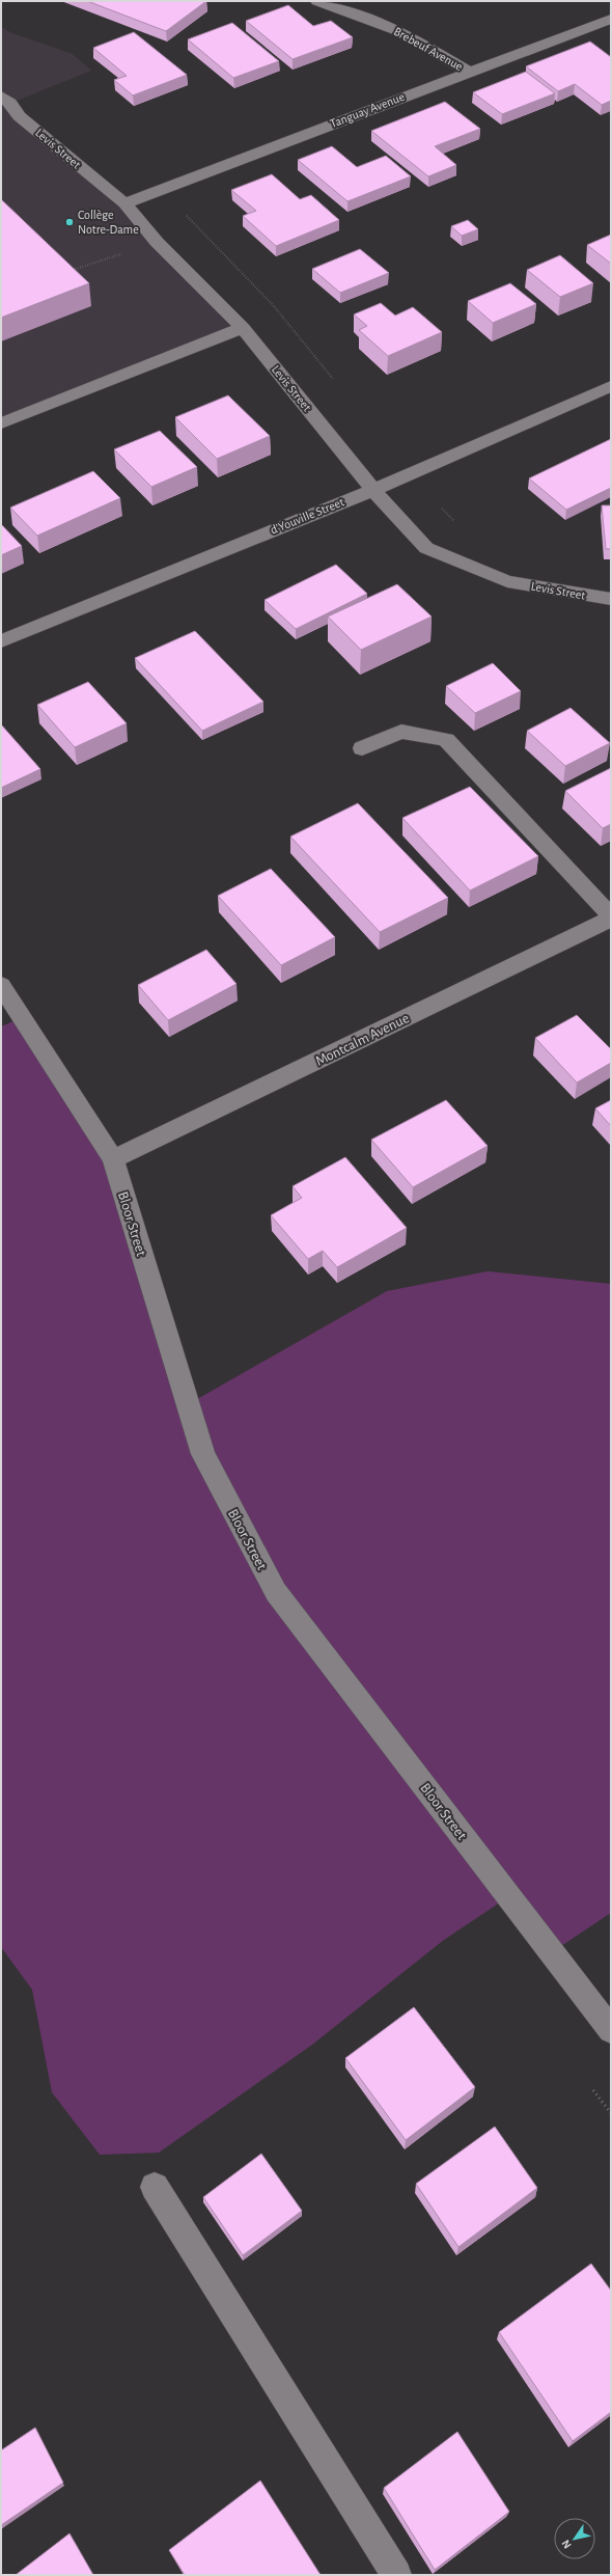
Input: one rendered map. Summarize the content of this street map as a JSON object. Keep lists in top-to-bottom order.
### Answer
{
  "streets": {
    "street": [
      "Brebeuf Avenue",
      "Tanguay Avenue",
      "Levis Street",
      "d'Youville Street",
      "Montcalm Avenue",
      "Bloor Street"
    ]
  },
  "crossings": [
    ["Brebeuf Avenue", "Tanguay Avenue"],
    ["Tanguay Avenue", "Levis Street"],
    ["Levis Street", "d'Youville Street"],
    ["Montcalm Avenue", "Bloor Street"]
  ],
  "places": ["Collège Notre-Dame"],
  "north": "bottom left"
}
